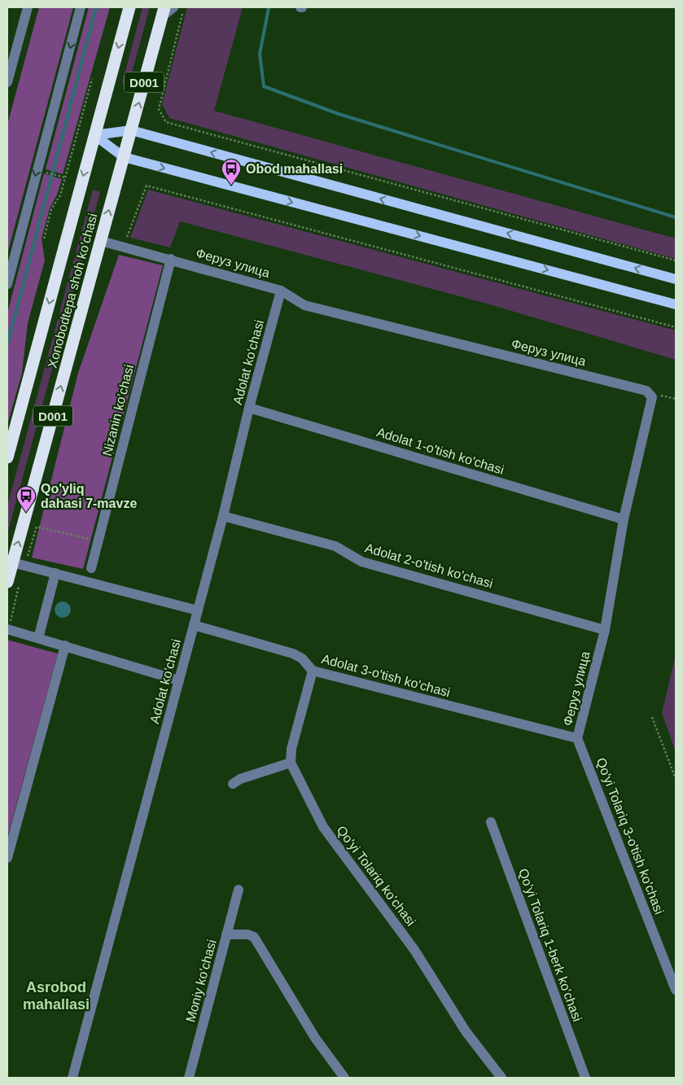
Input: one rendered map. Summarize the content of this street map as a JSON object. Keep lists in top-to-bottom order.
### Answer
{
  "streets": {
    "highway": ["D001", "Xonobodtepa shoh ko'chasi"],
    "street": [
      "Феруз улица",
      "Adolat ko'chasi",
      "Nizanin ko'chasi",
      "Adolat 1-o'tish ko'chasi",
      "Adolat 2-o'tish ko'chasi",
      "Adolat 3-o'tish ko'chasi",
      "Qo'yi Tolariq 3-o'tish ko'chasi",
      "Qo'yi Tolariq ko'chasi",
      "Qo'yi Tolariq 1-berk ko'chasi",
      "Moniy ko'chasi"
    ]
  },
  "crossings": [
    ["Феруз улица", "Xonobodtepa shoh ko'chasi"],
    ["Феруз улица", "Adolat ko'chasi"],
    ["Феруз улица", "Nizanin ko'chasi"],
    ["Феруз улица", "Adolat 1-o'tish ko'chasi"],
    ["Феруз улица", "Adolat 2-o'tish ko'chasi"],
    ["Феруз улица", "Adolat 3-o'tish ko'chasi"],
    ["Феруз улица", "Qo'yi Tolariq 3-o'tish ko'chasi"],
    ["Adolat ko'chasi", "Adolat 1-o'tish ko'chasi"],
    ["Adolat ko'chasi", "Adolat 2-o'tish ko'chasi"],
    ["Adolat ko'chasi", "Adolat 3-o'tish ko'chasi"],
    ["Adolat 3-o'tish ko'chasi", "Qo'yi Tolariq 3-o'tish ko'chasi"]
  ],
  "districts": ["Asrobod mahallasi"],
  "places": {
    "bus stop": ["Obod mahallasi", "Qo'yliq dahasi 7-mavze"]
  }
}
